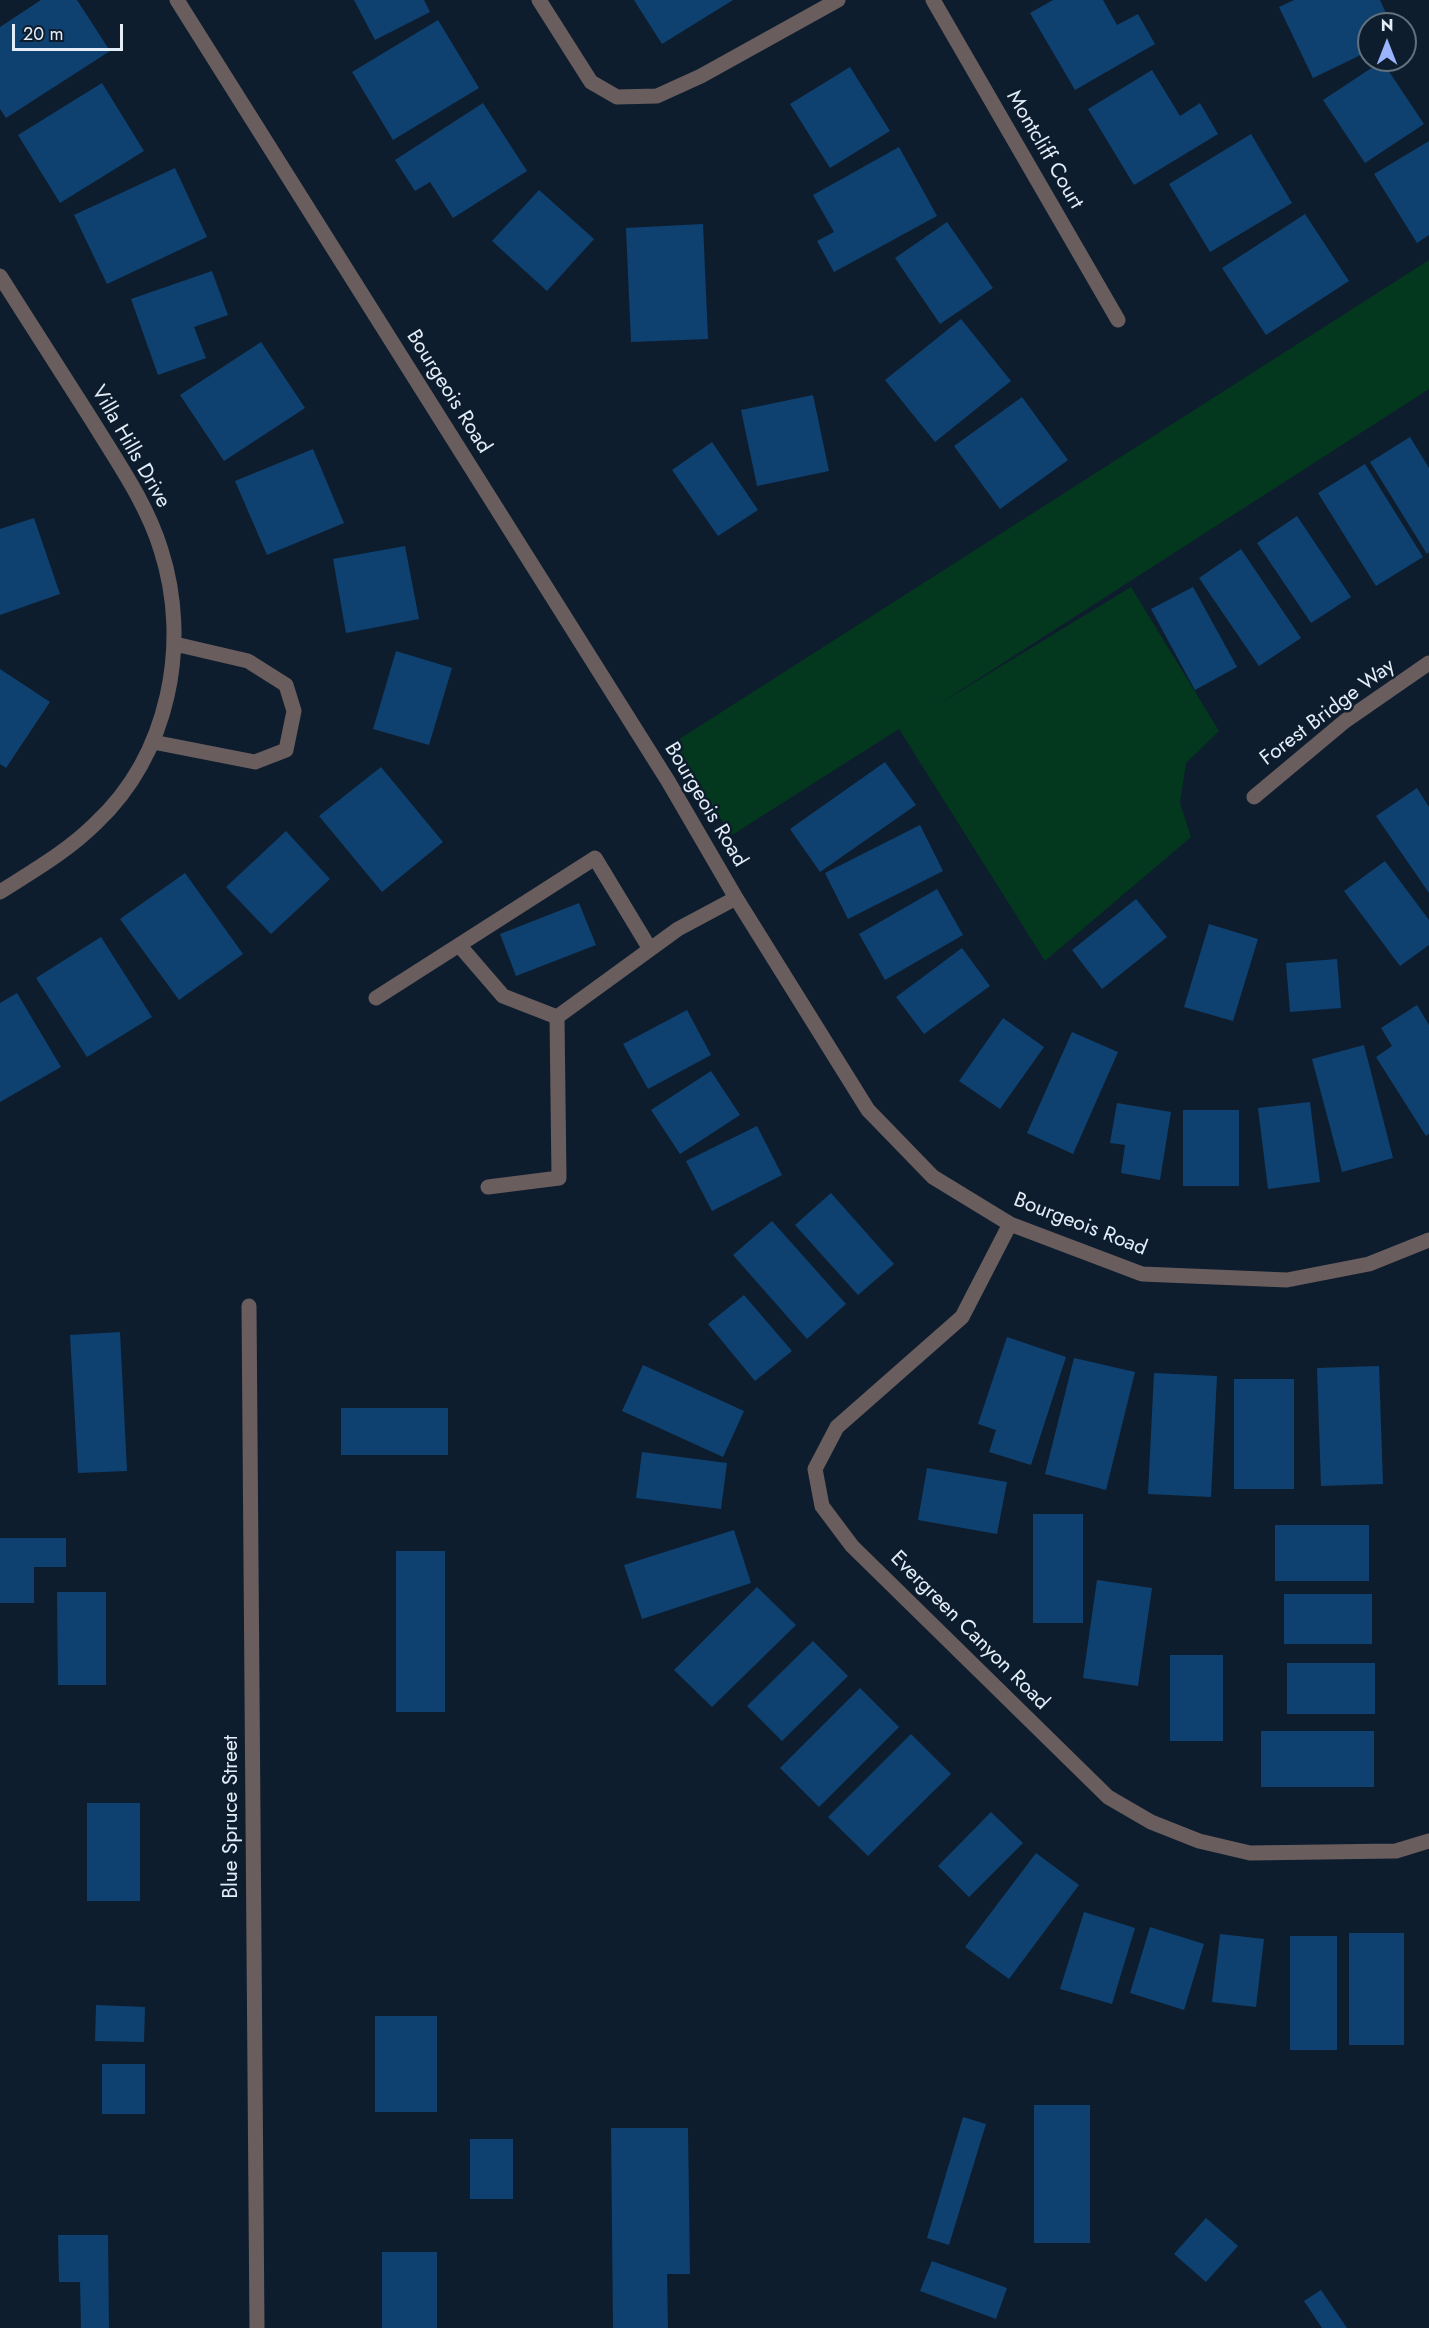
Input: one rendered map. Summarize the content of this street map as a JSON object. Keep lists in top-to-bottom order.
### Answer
{
  "streets": {
    "street": [
      "Montcliff Court",
      "Bourgeois Road",
      "Villa Hills Drive",
      "Forest Bridge Way",
      "Evergreen Canyon Road",
      "Blue Spruce Street"
    ]
  },
  "crossings": [
    ["Bourgeois Road", "Evergreen Canyon Road"]
  ],
  "scale_bar": "20 m",
  "north": "top"
}
